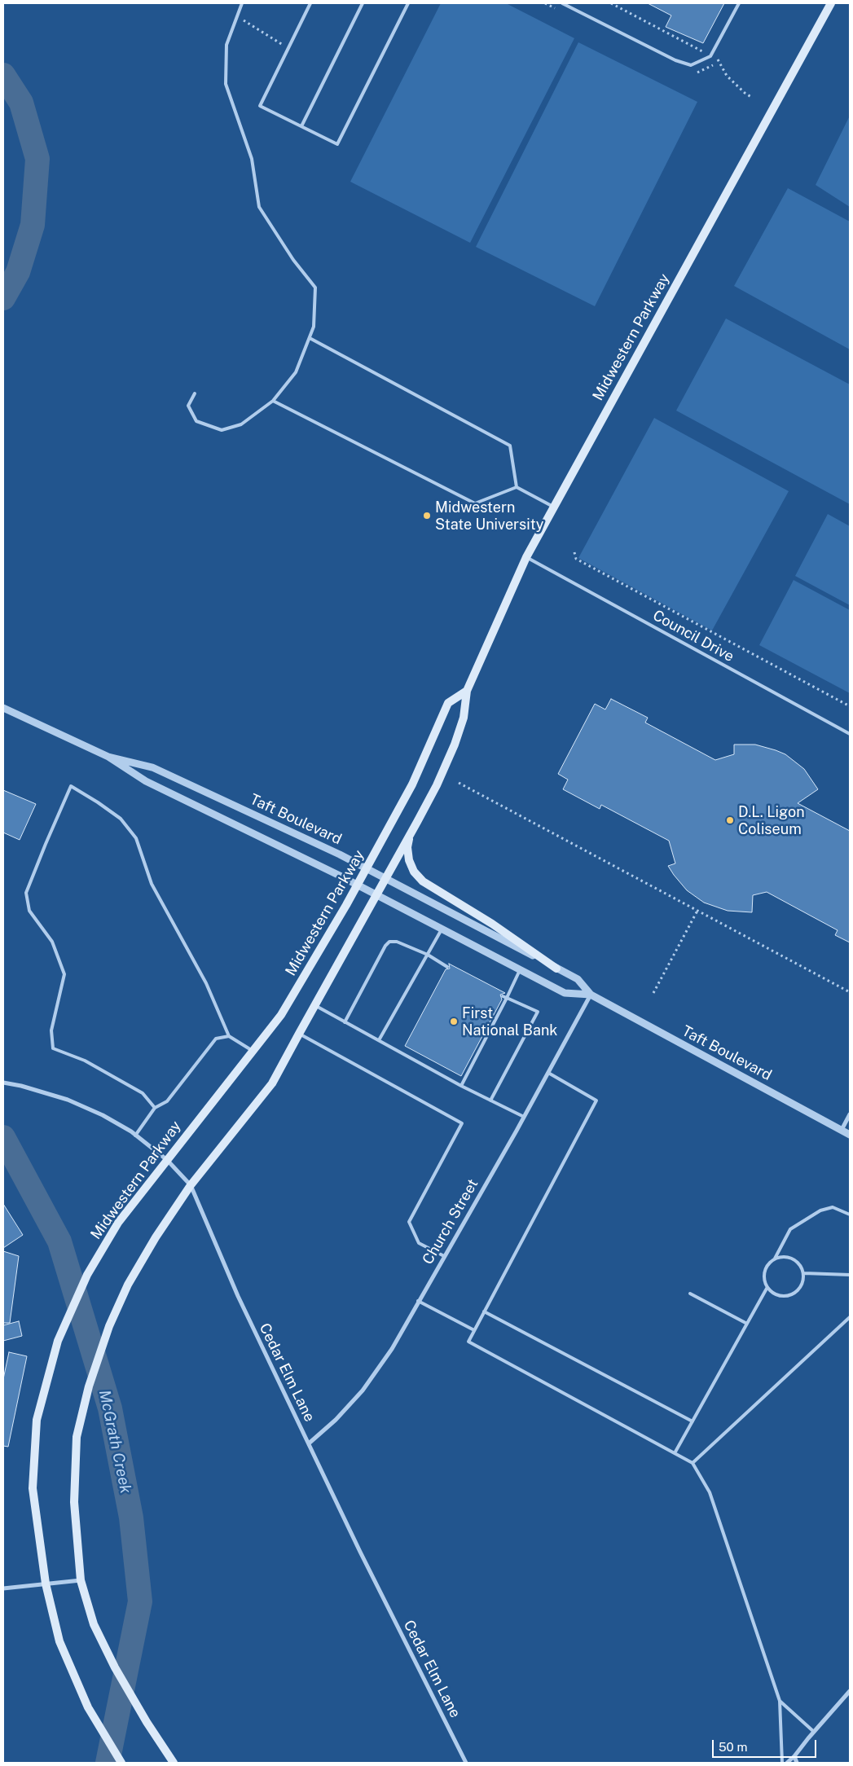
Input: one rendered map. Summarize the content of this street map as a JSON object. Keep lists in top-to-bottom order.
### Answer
{
  "streets": {
    "main road": ["Midwestern Parkway"],
    "street": ["Taft Boulevard", "Church Street", "Cedar Elm Lane"],
    "lane": ["Council Drive"]
  },
  "crossings": [
    ["Midwestern Parkway", "Council Drive"],
    ["Midwestern Parkway", "Taft Boulevard"],
    ["Midwestern Parkway", "Cedar Elm Lane"],
    ["Taft Boulevard", "Church Street"],
    ["Church Street", "Cedar Elm Lane"]
  ],
  "water": ["McGrath Creek"],
  "places": ["Midwestern State University", "D.L. Ligon Coliseum", "First National Bank"],
  "scale_bar": "50 m"
}
